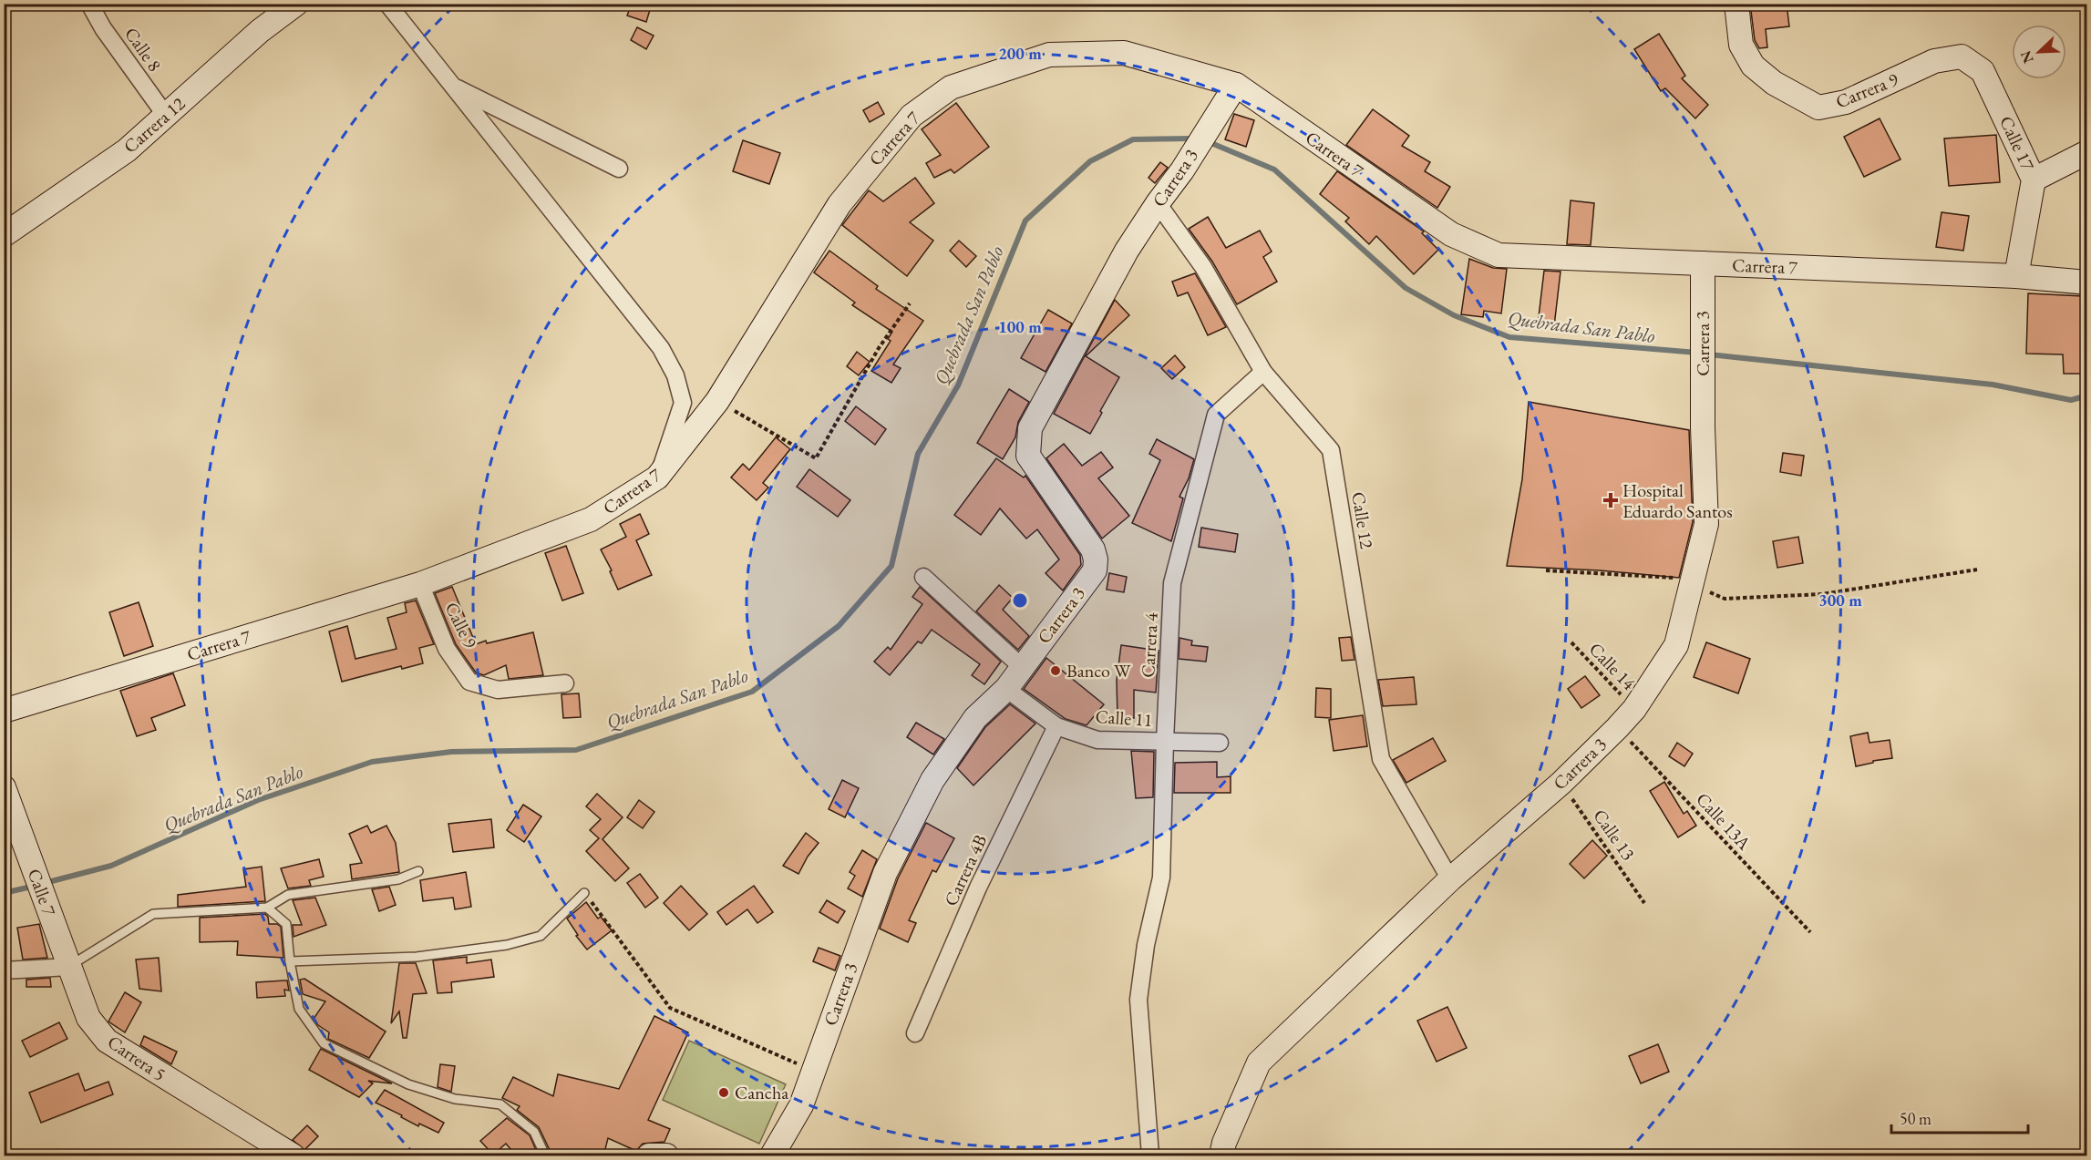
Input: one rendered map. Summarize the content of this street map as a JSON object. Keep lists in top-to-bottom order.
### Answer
{
  "streets": {
    "main road": [
      "Carrera 9",
      "Carrera 12",
      "Carrera 7",
      "Calle 17",
      "Carrera 3",
      "Calle 7",
      "Carrera 5"
    ],
    "street": [
      "Calle 8",
      "Calle 12",
      "Calle 9",
      "Carrera 4",
      "Calle 11",
      "Carrera 4B"
    ],
    "path": ["Calle 14", "Calle 13A", "Calle 13"]
  },
  "crossings": [
    ["Calle 8", "Carrera 12"],
    ["Carrera 9", "Calle 17"],
    ["Carrera 7", "Calle 17"],
    ["Carrera 7", "Carrera 3"],
    ["Carrera 7", "Calle 9"],
    ["Carrera 3", "Calle 12"],
    ["Carrera 3", "Calle 14"],
    ["Carrera 3", "Calle 11"],
    ["Carrera 3", "Calle 13A"],
    ["Carrera 3", "Calle 13"],
    ["Calle 12", "Carrera 4"],
    ["Carrera 4", "Calle 11"],
    ["Calle 11", "Carrera 4B"],
    ["Calle 7", "Carrera 5"]
  ],
  "water": ["Quebrada San Pablo"],
  "places": {
    "health": ["Hospital Eduardo Santos"],
    "other": ["Banco W", "Cancha"]
  },
  "scale_bar": "50 m",
  "north": "bottom left",
  "rings": ["200 m", "100 m", "300 m"]
}
